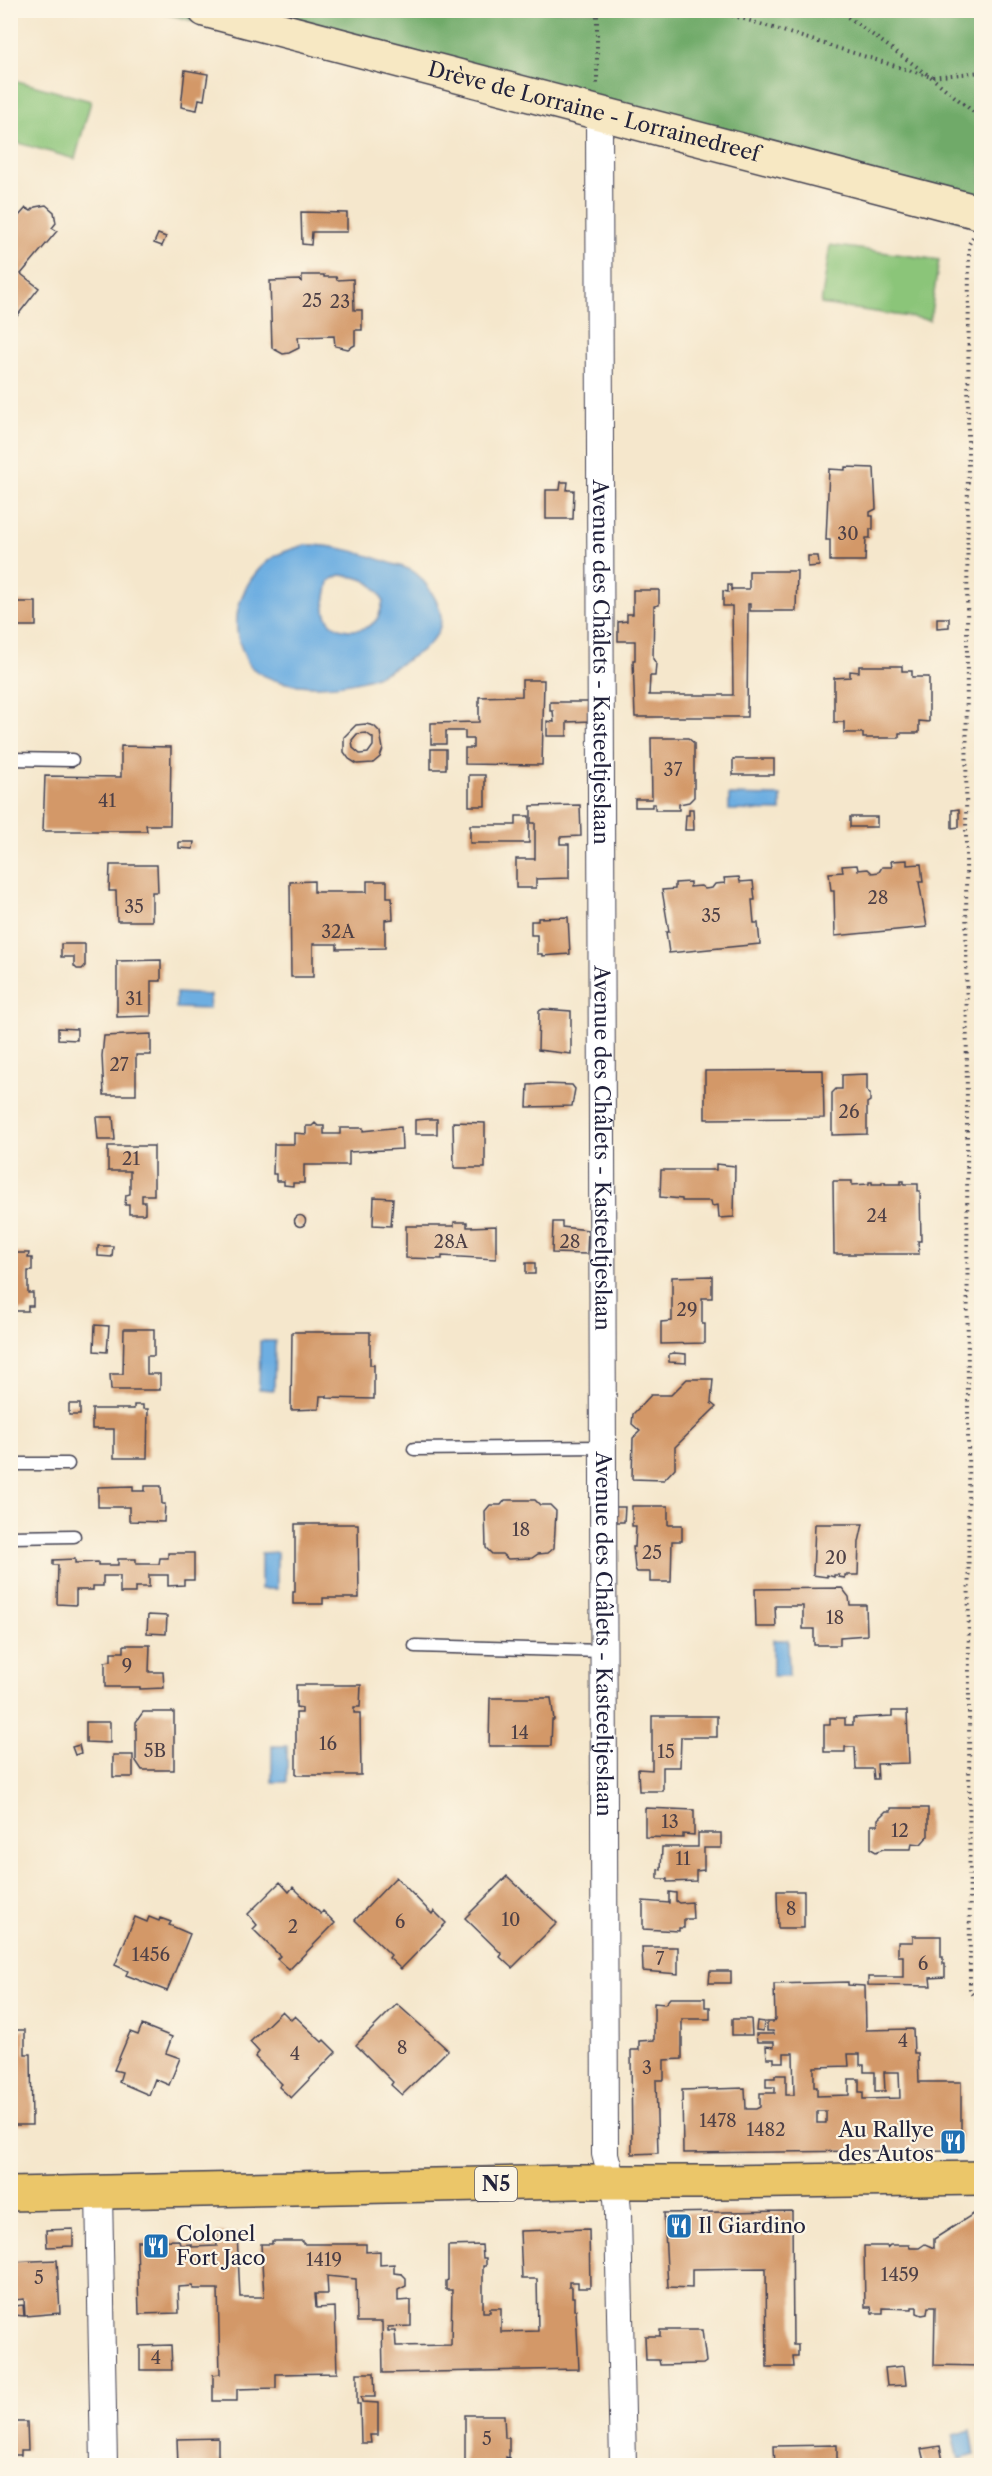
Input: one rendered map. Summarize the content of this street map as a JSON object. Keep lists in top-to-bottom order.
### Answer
{
  "streets": {
    "main road": ["Drève de Lorraine - Lorrainedreef", "N5"],
    "street": ["Avenue des Châlets - Kasteeltjeslaan"]
  },
  "crossings": [
    ["Drève de Lorraine - Lorrainedreef", "Avenue des Châlets - Kasteeltjeslaan"],
    ["Avenue des Châlets - Kasteeltjeslaan", "N5"]
  ],
  "places": {
    "restaurant": ["Au Rallye des Autos", "Il Giardino", "Colonel Fort Jaco"]
  },
  "house_numbers": [
    "25",
    "23",
    "30",
    "37",
    "41",
    "28",
    "35",
    "35",
    "32A",
    "31",
    "27",
    "26",
    "21",
    "24",
    "28A",
    "28",
    "29",
    "18",
    "25",
    "20",
    "18",
    "9",
    "14",
    "16",
    "5B",
    "15",
    "13",
    "12",
    "11",
    "8",
    "10",
    "6",
    "2",
    "1456",
    "7",
    "6",
    "4",
    "8",
    "4",
    "3",
    "1478",
    "1482",
    "1419",
    "1459",
    "5",
    "4",
    "5"
  ]
}
